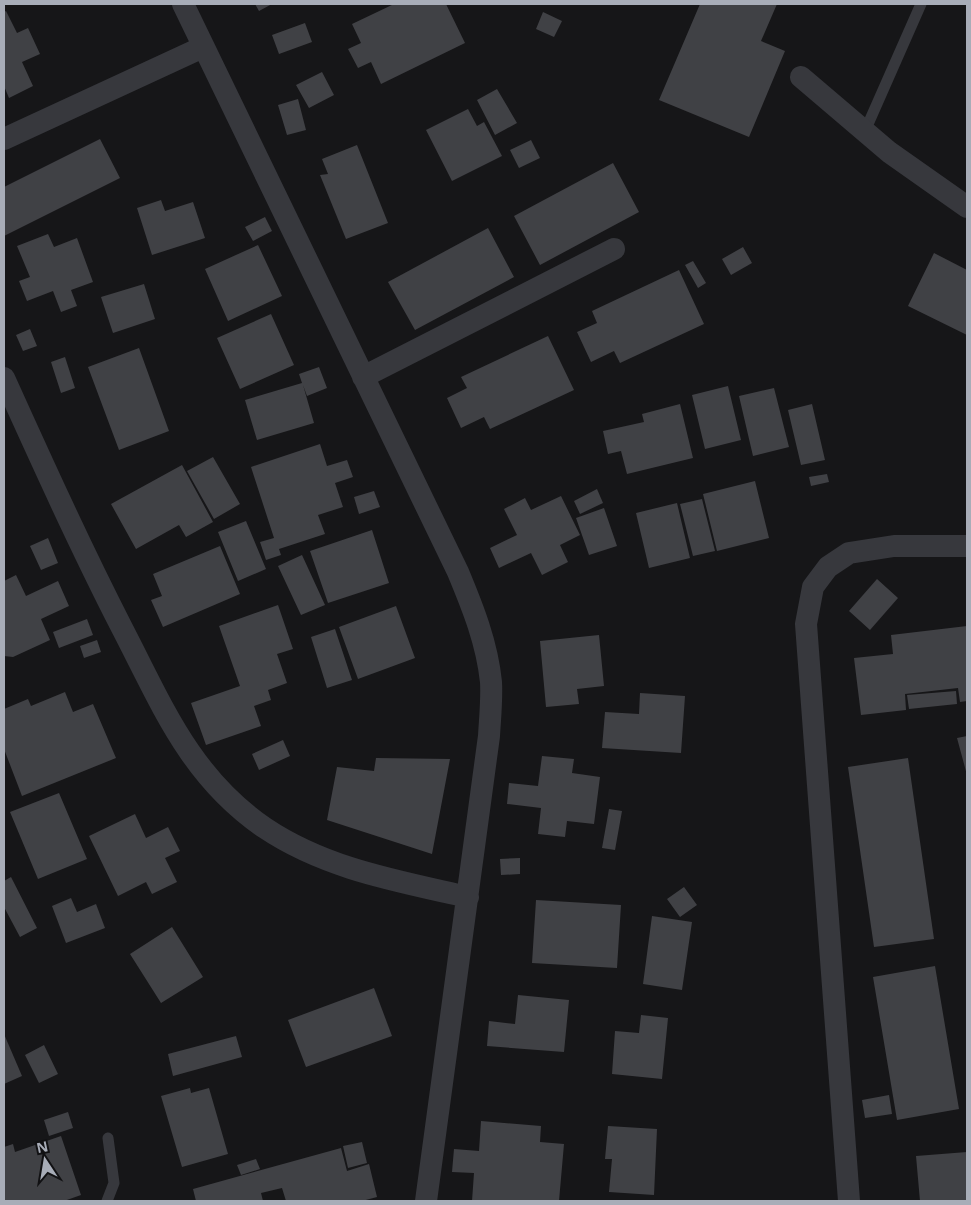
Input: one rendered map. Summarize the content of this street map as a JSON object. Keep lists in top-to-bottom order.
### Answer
{
  "north": "top"
}
